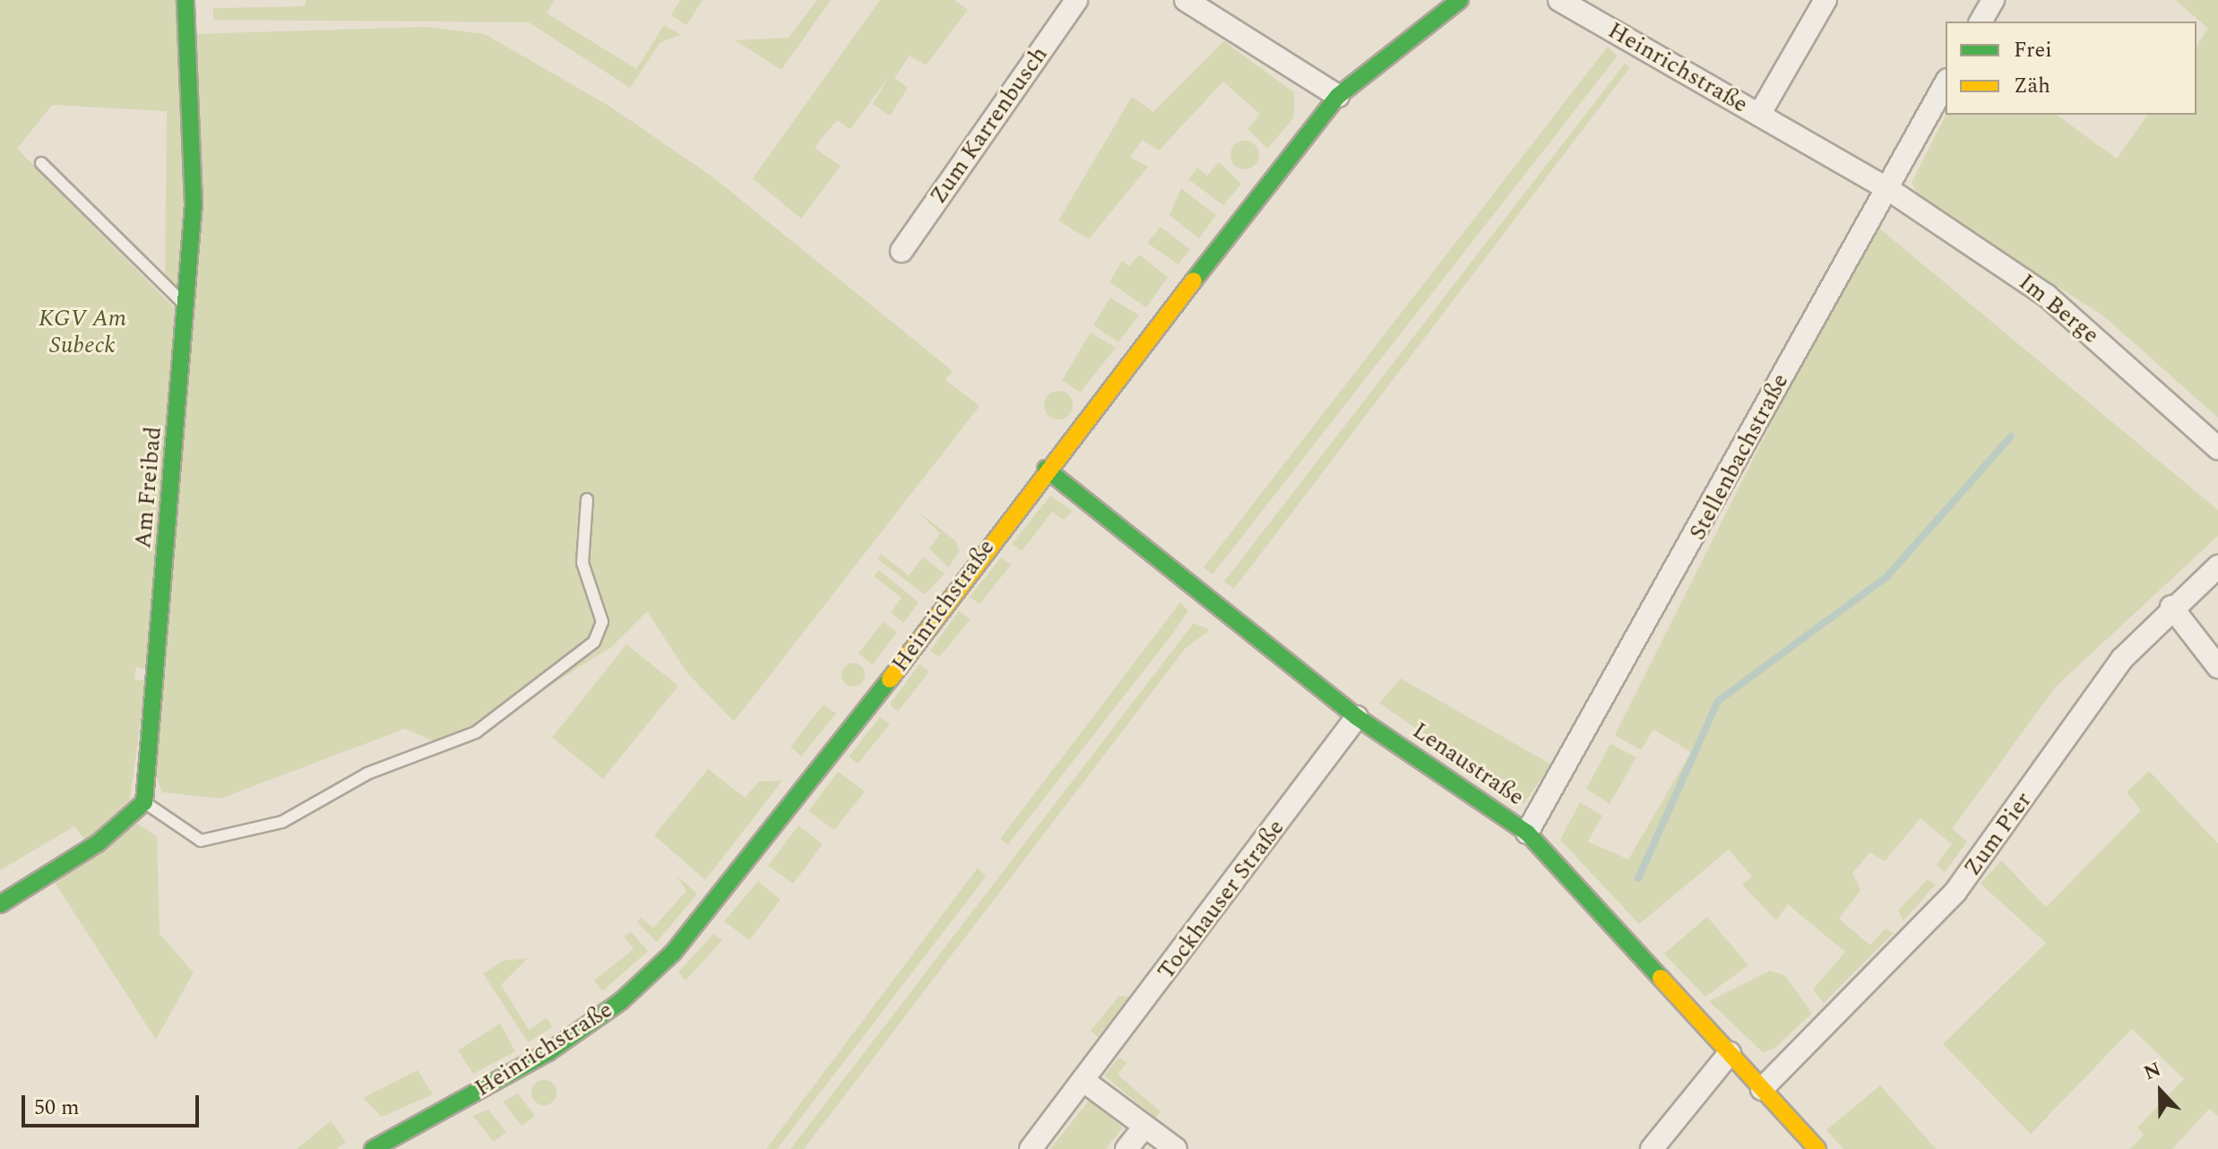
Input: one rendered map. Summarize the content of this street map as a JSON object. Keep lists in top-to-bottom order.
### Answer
{
  "streets": {
    "street": [
      "Heinrichstraße",
      "Zum Karrenbusch",
      "Im Berge",
      "Stellenbachstraße",
      "Am Freibad",
      "Lenaustraße",
      "Zum Pier",
      "Tockhauser Straße"
    ]
  },
  "crossings": [
    ["Heinrichstraße", "Im Berge"],
    ["Heinrichstraße", "Stellenbachstraße"],
    ["Heinrichstraße", "Lenaustraße"],
    ["Im Berge", "Stellenbachstraße"],
    ["Stellenbachstraße", "Lenaustraße"],
    ["Lenaustraße", "Zum Pier"],
    ["Lenaustraße", "Tockhauser Straße"]
  ],
  "parks": ["KGV Am Subeck"],
  "legend": ["Frei", "Zäh"],
  "scale_bar": "50 m",
  "north": "top"
}
